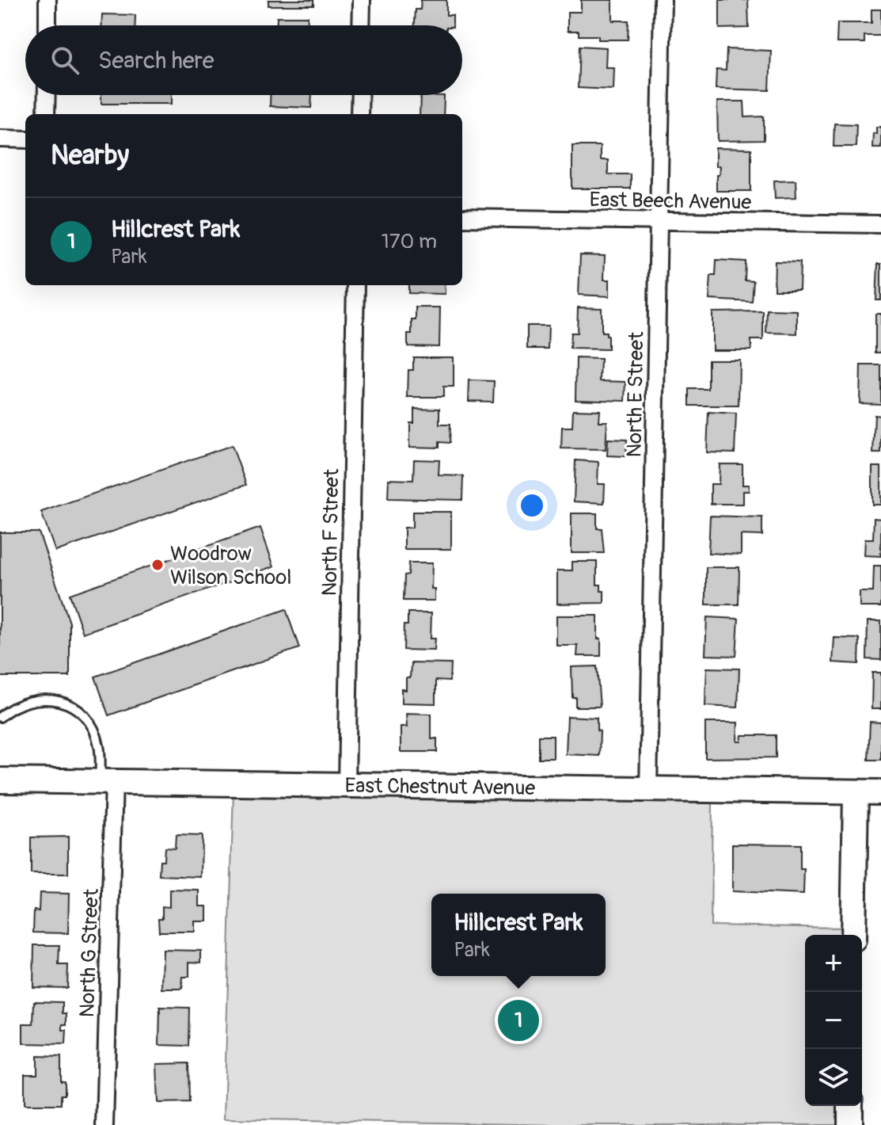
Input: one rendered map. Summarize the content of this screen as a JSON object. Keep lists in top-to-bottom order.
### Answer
{
  "streets": {
    "street": [
      "East Beech Avenue",
      "North E Street",
      "North F Street",
      "East Chestnut Avenue",
      "North G Street"
    ]
  },
  "crossings": [
    ["East Beech Avenue", "North E Street"],
    ["North E Street", "East Chestnut Avenue"],
    ["North F Street", "East Chestnut Avenue"],
    ["East Chestnut Avenue", "North G Street"]
  ],
  "places": ["Woodrow Wilson School"],
  "page": {
    "search": "Search here",
    "heading": "Nearby",
    "list": [
      {
        "mark": "1",
        "name": "Hillcrest Park",
        "note": "Park",
        "value": "170 m"
      }
    ],
    "popup": ["Hillcrest Park", "Park"],
    "map_buttons": ["+", "−"],
    "pins": "1"
  }
}
